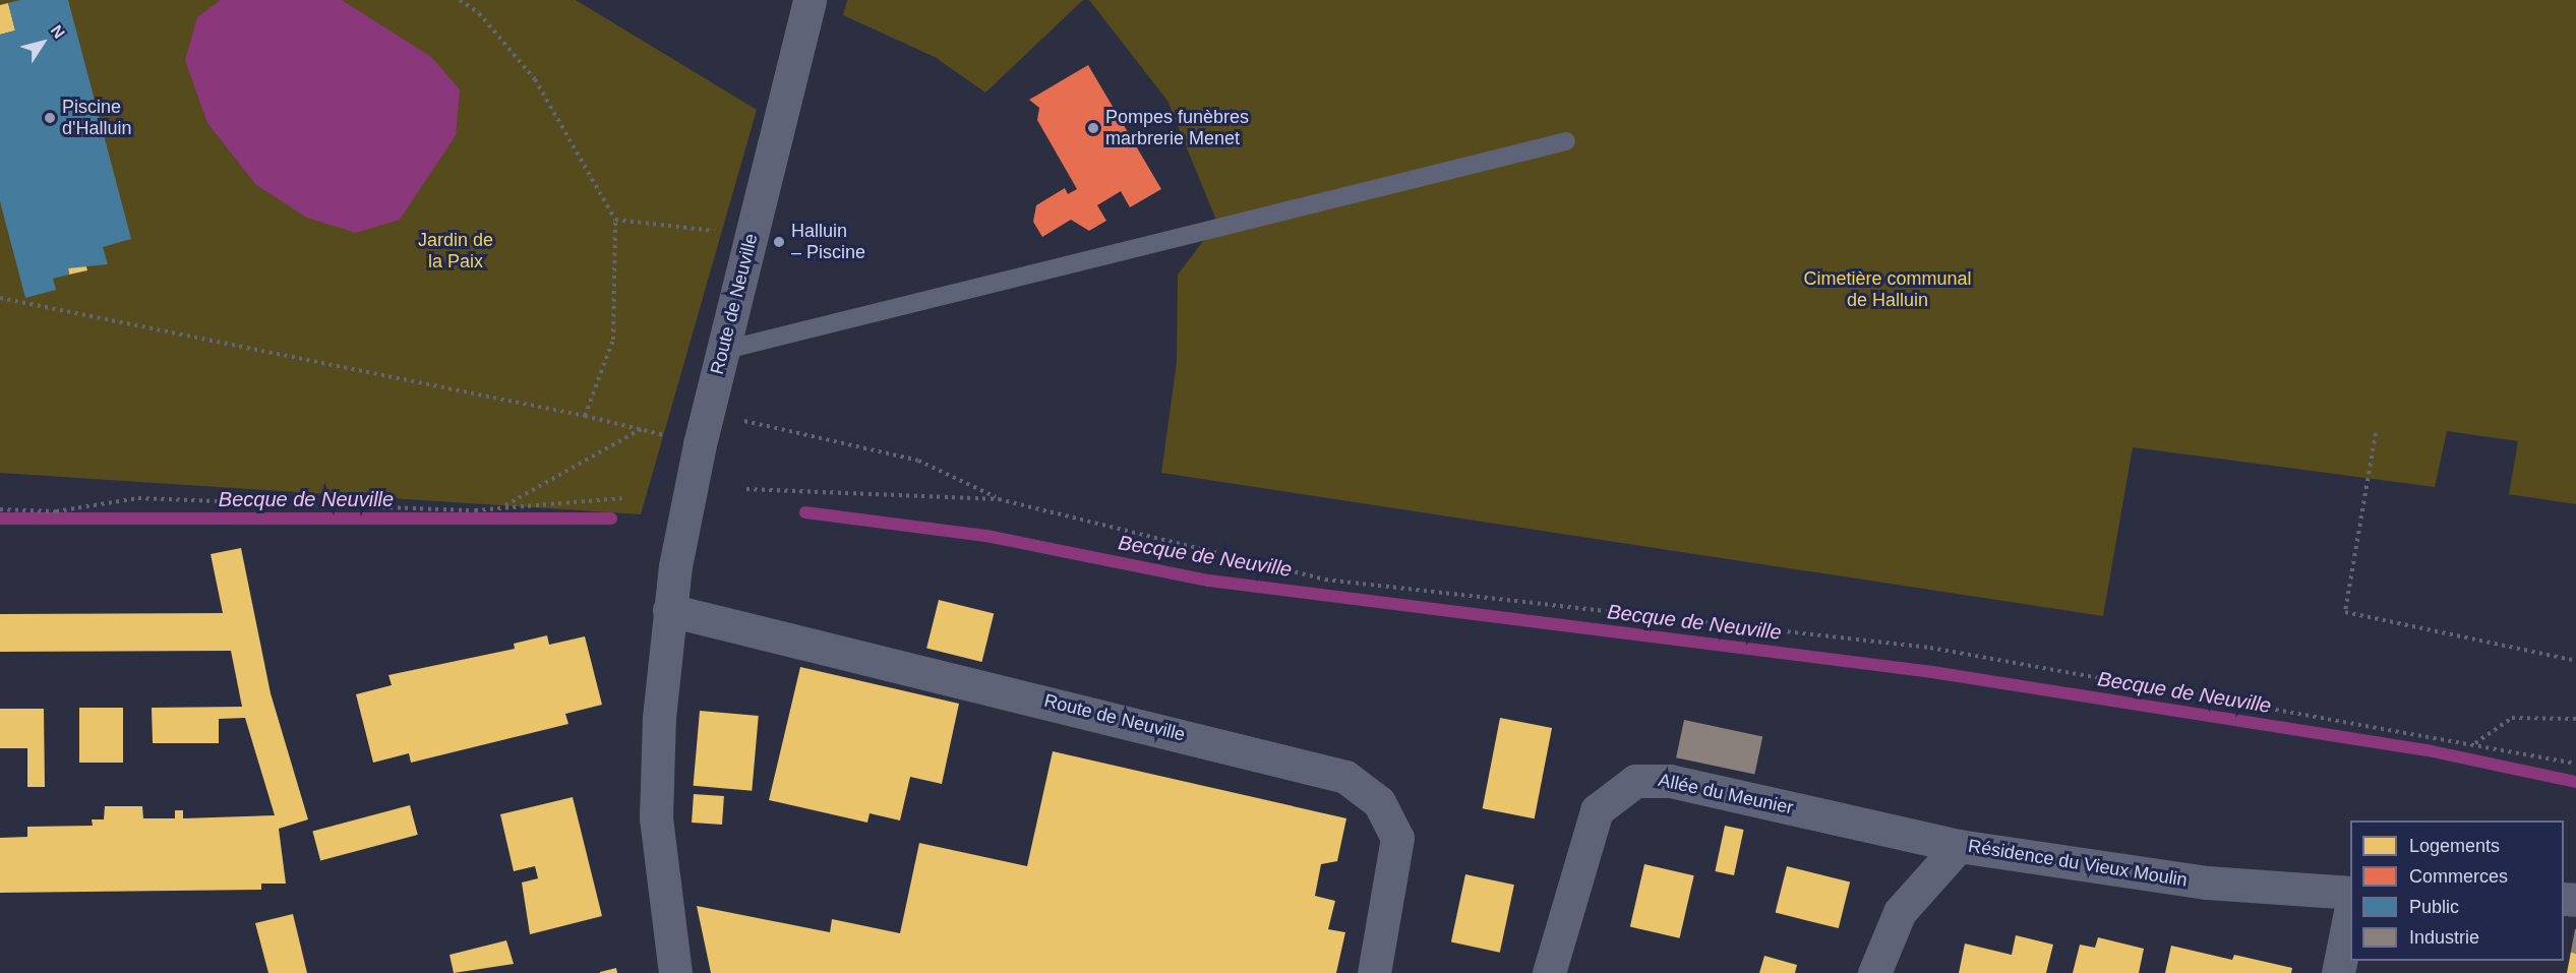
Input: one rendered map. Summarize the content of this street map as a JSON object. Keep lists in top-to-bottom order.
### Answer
{
  "streets": {
    "street": ["Route de Neuville", "Allée du Meunier", "Résidence du Vieux Moulin"]
  },
  "crossings": [
    ["Allée du Meunier", "Résidence du Vieux Moulin"]
  ],
  "water": ["Becque de Neuville"],
  "parks": ["Jardin de la Paix", "Cimetière communal de Halluin"],
  "places": ["Piscine d'Halluin", "Pompes funèbres marbrerie Menet", "Halluin – Piscine"],
  "legend": [
    "Logements",
    "Commerces",
    "Public",
    "Industrie"
  ],
  "north": "top right"
}
